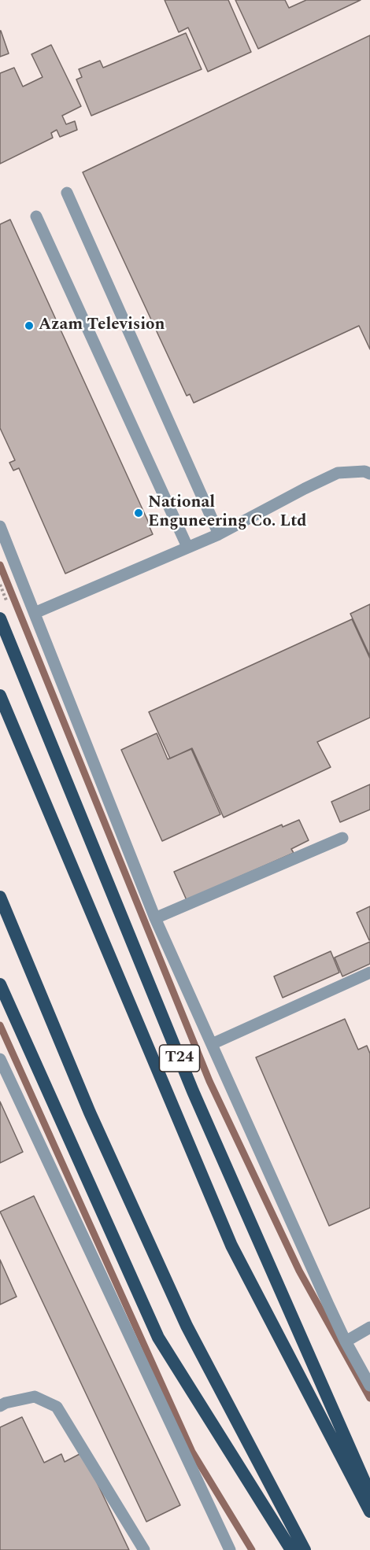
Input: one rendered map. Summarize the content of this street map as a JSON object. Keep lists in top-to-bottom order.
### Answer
{
  "streets": {
    "highway": ["T24"]
  },
  "places": ["Azam Television", "National Enguneering Co. Ltd"]
}
